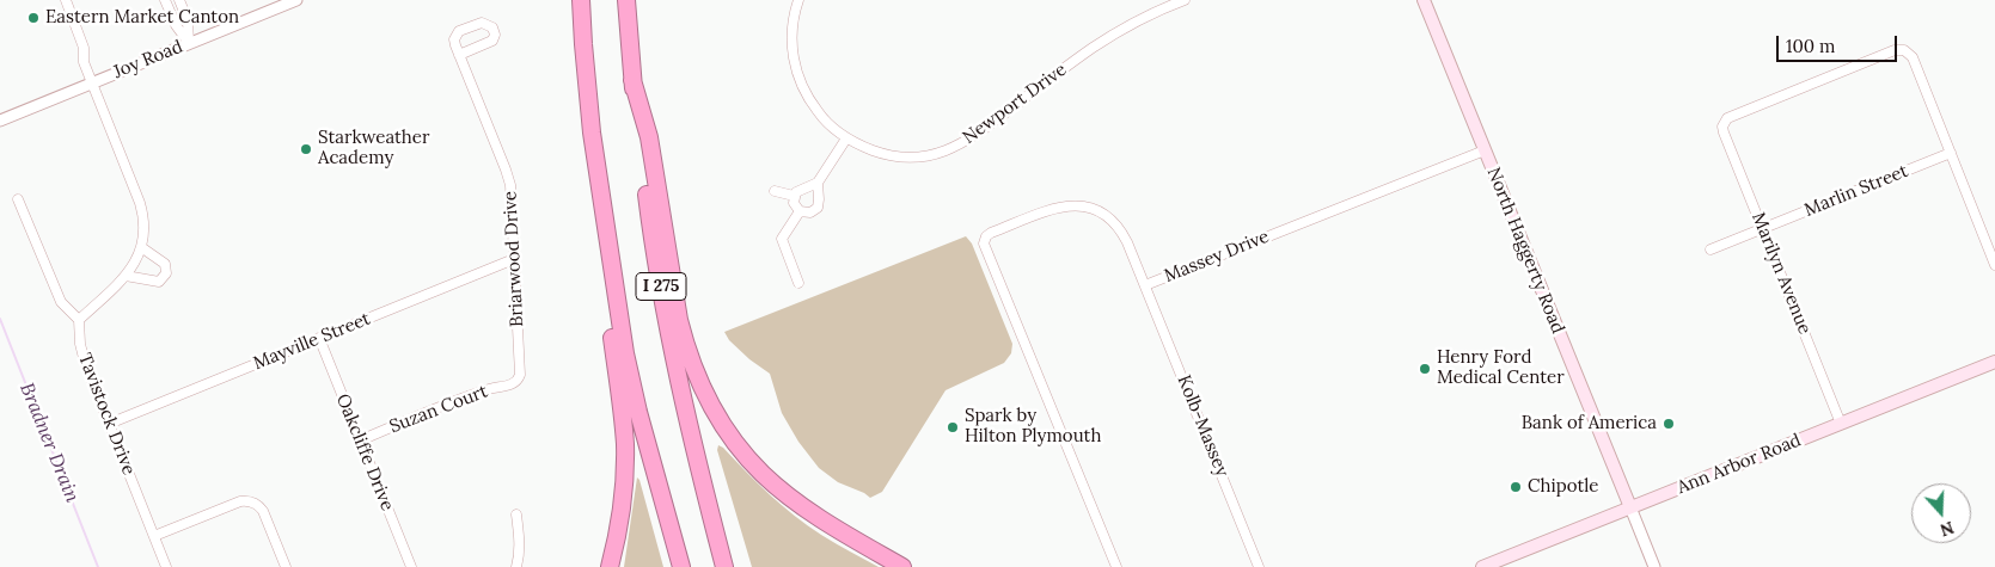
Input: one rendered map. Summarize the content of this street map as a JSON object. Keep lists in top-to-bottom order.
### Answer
{
  "streets": {
    "highway": ["I 275"],
    "main road": ["North Haggerty Road", "Ann Arbor Road"],
    "street": [
      "Joy Road",
      "Newport Drive",
      "Marlin Street",
      "Massey Drive",
      "Briarwood Drive",
      "Marilyn Avenue",
      "Mayville Street",
      "Suzan Court",
      "Tavistock Drive",
      "Kolb-Massey",
      "Oakcliffe Drive"
    ]
  },
  "crossings": [
    ["Marlin Street", "Marilyn Avenue"],
    ["North Haggerty Road", "Massey Drive"],
    ["North Haggerty Road", "Ann Arbor Road"],
    ["Massey Drive", "Kolb-Massey"],
    ["Briarwood Drive", "Mayville Street"],
    ["Briarwood Drive", "Suzan Court"],
    ["Marilyn Avenue", "Ann Arbor Road"],
    ["Mayville Street", "Tavistock Drive"],
    ["Mayville Street", "Oakcliffe Drive"],
    ["Suzan Court", "Oakcliffe Drive"]
  ],
  "water": ["Bradner Drain"],
  "places": [
    "Eastern Market Canton",
    "Starkweather Academy",
    "Henry Ford Medical Center",
    "Bank of America",
    "Spark by Hilton Plymouth",
    "Chipotle"
  ],
  "scale_bar": "100 m",
  "north": "bottom"
}
